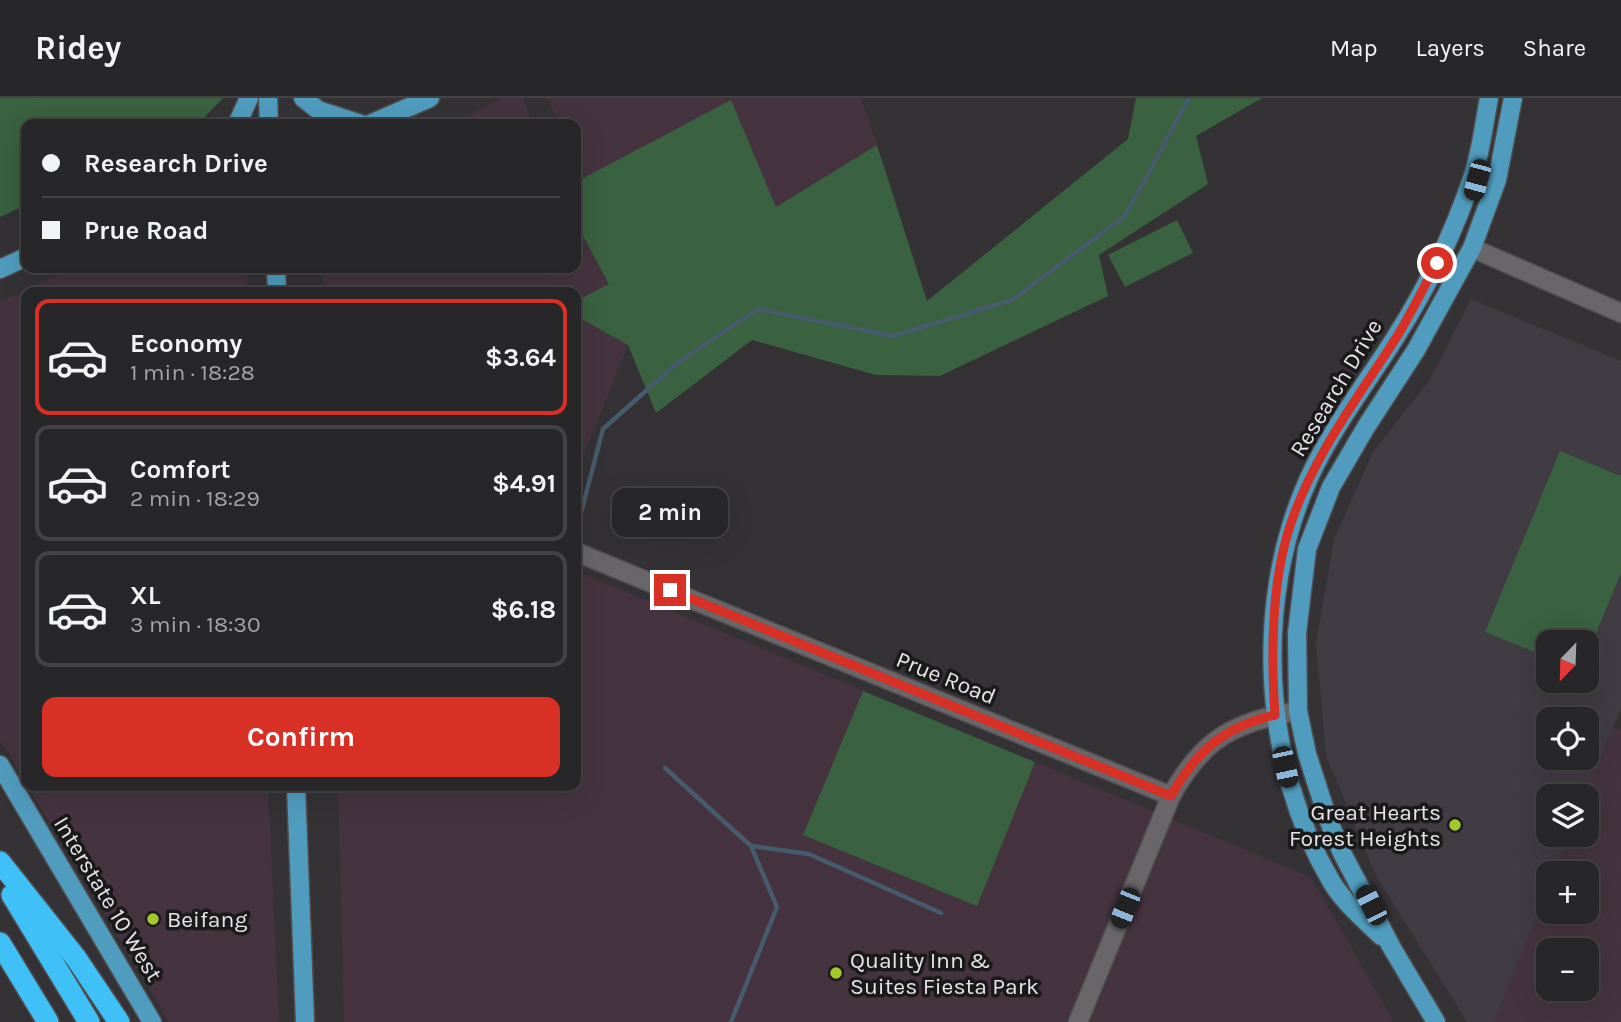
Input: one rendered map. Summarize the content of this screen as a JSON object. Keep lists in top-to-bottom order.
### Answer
{
  "streets": {
    "main road": ["Research Drive", "Interstate 10 West"],
    "street": ["Prue Road"]
  },
  "places": ["Great Hearts Forest Heights", "Beifang", "Quality Inn & Suites Fiesta Park"],
  "north": "bottom left",
  "page": {
    "header": "Ridey",
    "nav": ["Map", "Layers", "Share"],
    "banner": ["Research Drive", "Prue Road"],
    "list": [
      {
        "name": "Economy",
        "note": "1 min · 18:28",
        "value": "$3.64"
      },
      {
        "name": "Comfort",
        "note": "2 min · 18:29",
        "value": "$4.91"
      },
      {
        "name": "XL",
        "note": "3 min · 18:30",
        "value": "$6.18"
      }
    ],
    "bubble": "2 min",
    "map_buttons": ["+", "−"],
    "buttons": "Confirm"
  }
}
